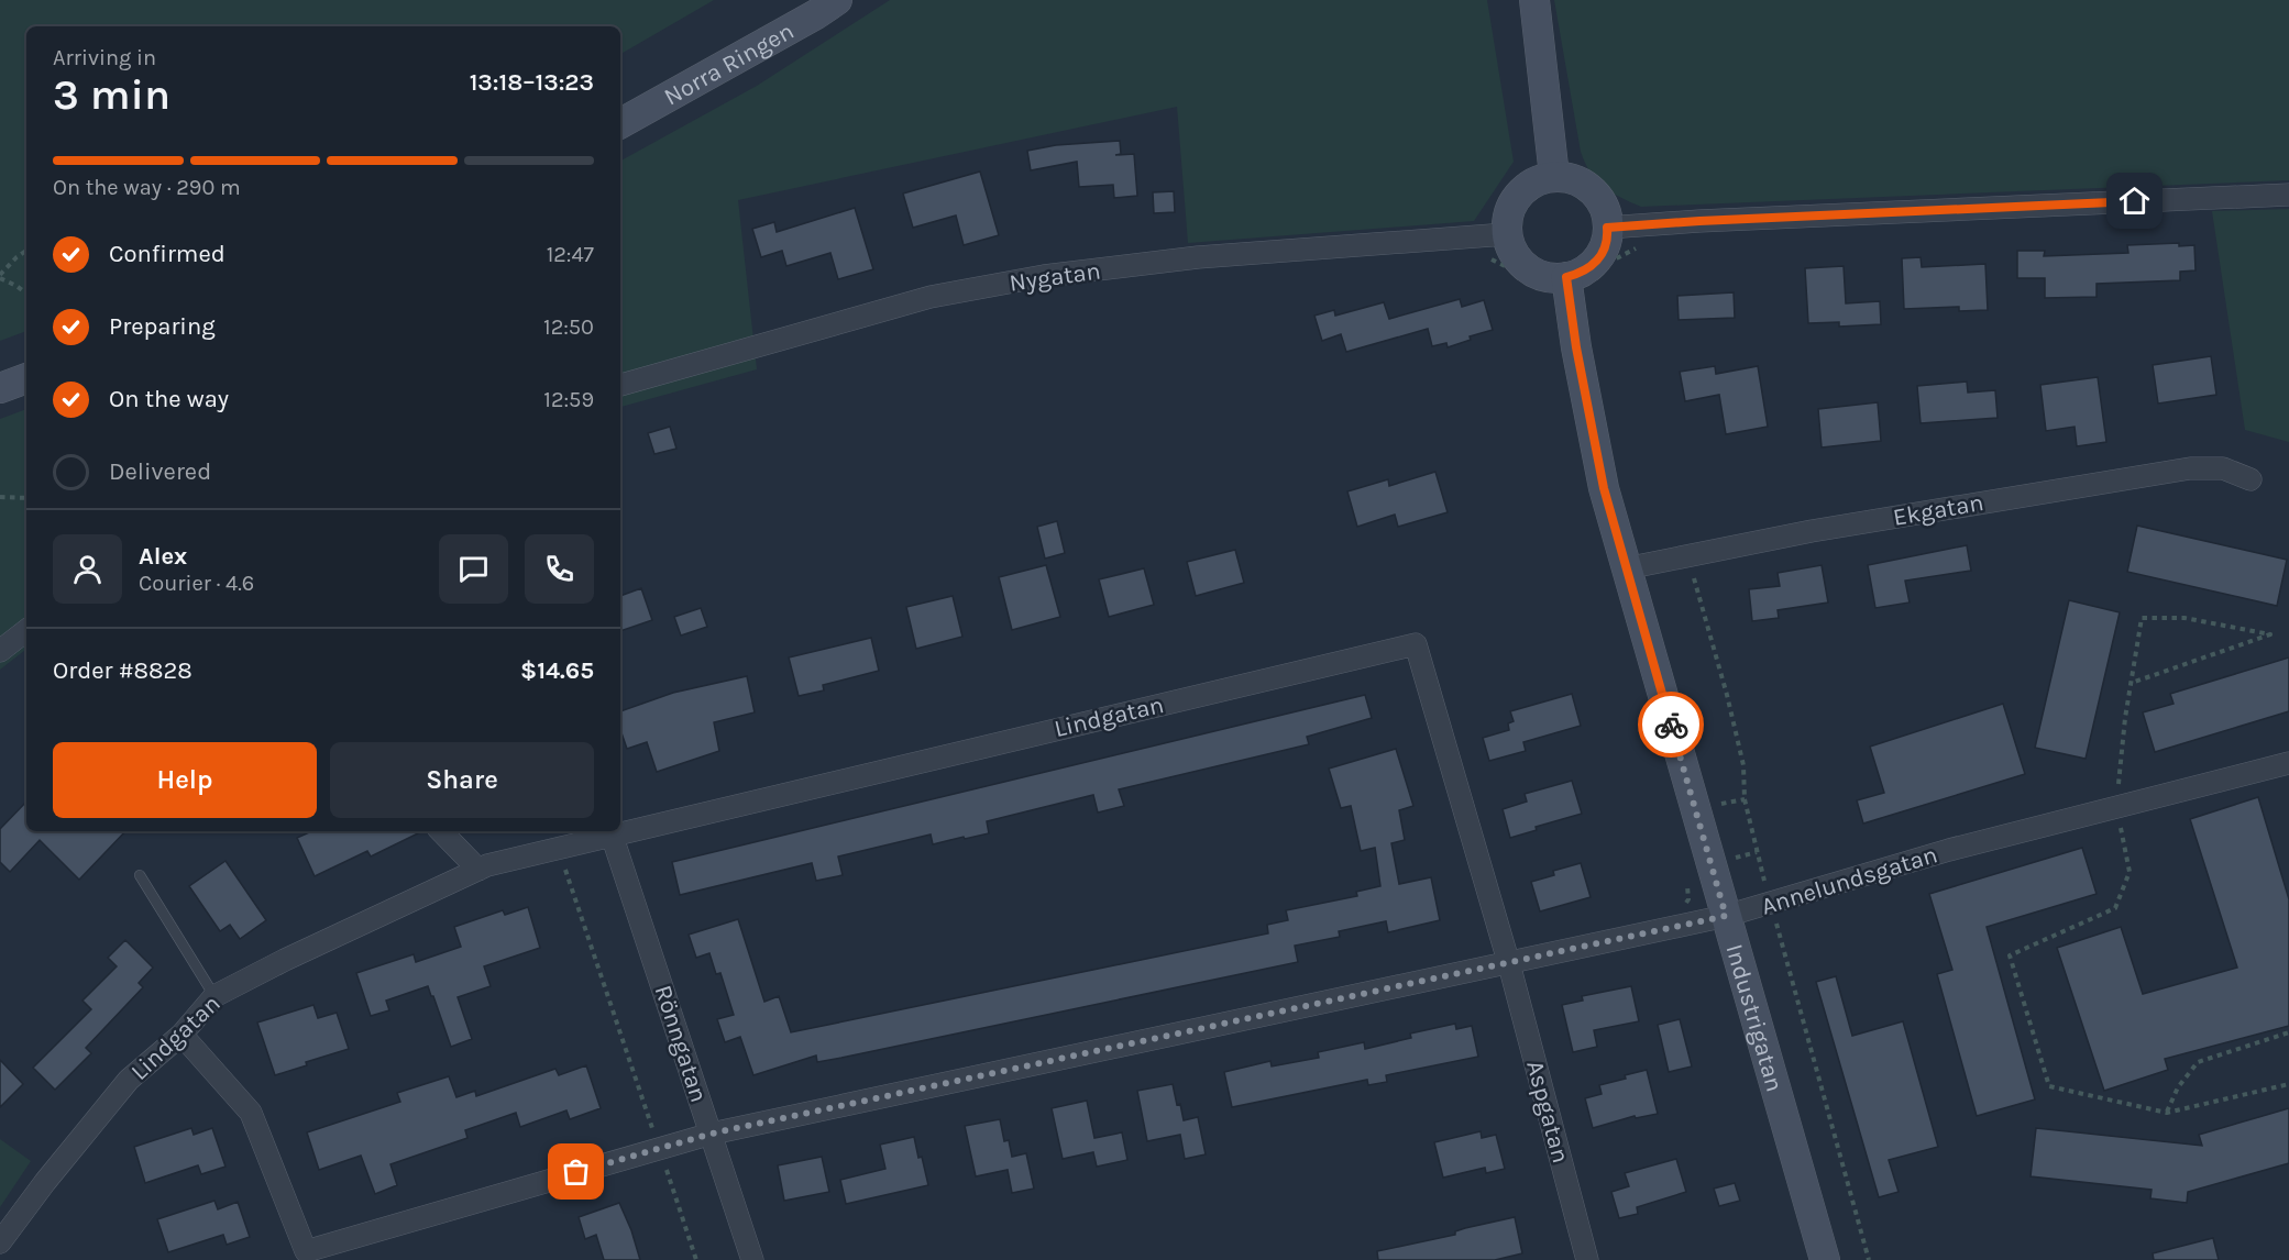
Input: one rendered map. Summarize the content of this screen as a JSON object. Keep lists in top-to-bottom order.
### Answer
{
  "streets": {
    "street": [
      "Norra Ringen",
      "Nygatan",
      "Ekgatan",
      "Lindgatan",
      "Annelundsgatan",
      "Industrigatan",
      "Rönngatan",
      "Aspgatan"
    ]
  },
  "crossings": [
    ["Nygatan", "Industrigatan"],
    ["Ekgatan", "Industrigatan"],
    ["Lindgatan", "Annelundsgatan"],
    ["Lindgatan", "Rönngatan"],
    ["Lindgatan", "Aspgatan"],
    ["Annelundsgatan", "Industrigatan"],
    ["Annelundsgatan", "Rönngatan"],
    ["Annelundsgatan", "Aspgatan"]
  ],
  "page": {
    "heading": ["3 min", "Arriving in", "13:18–13:23"],
    "panel": [
      "Alex",
      "Courier · 4.6",
      "Order #8828",
      "$14.65"
    ],
    "bar": "On the way · 290 m",
    "list": [
      ["Confirmed", "12:47"],
      ["Preparing", "12:50"],
      ["On the way", "12:59"],
      "Delivered"
    ],
    "buttons": ["Help", "Share"]
  }
}
